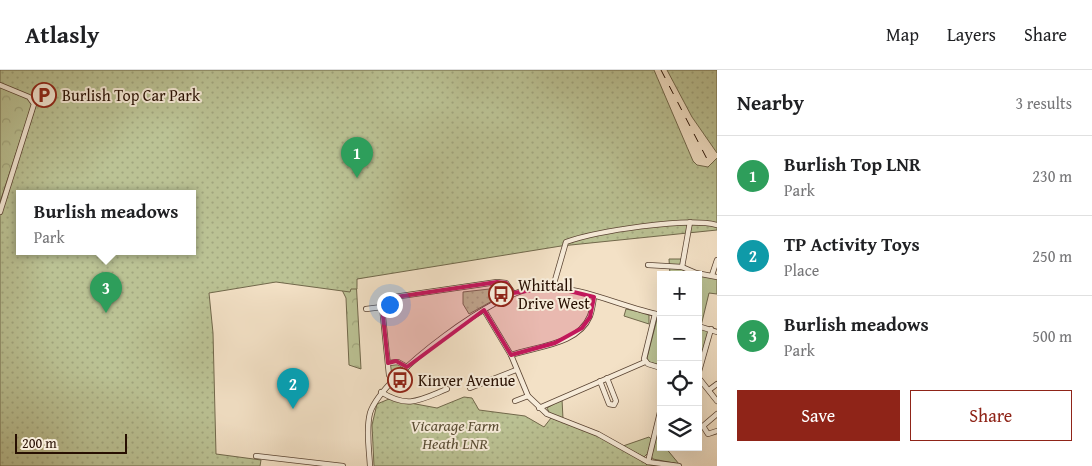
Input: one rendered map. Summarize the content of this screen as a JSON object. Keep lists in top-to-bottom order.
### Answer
{
  "parks": ["Vicarage Farm Heath LNR"],
  "places": {
    "parking": ["Burlish Top Car Park"],
    "bus stop": ["Whittall Drive West", "Kinver Avenue"]
  },
  "scale_bar": "200 m",
  "page": {
    "header": "Atlasly",
    "nav": ["Map", "Layers", "Share"],
    "heading": ["Nearby", "3 results"],
    "list": [
      {
        "mark": "1",
        "name": "Burlish Top LNR",
        "note": "Park",
        "value": "230 m"
      },
      {
        "mark": "2",
        "name": "TP Activity Toys",
        "note": "Place",
        "value": "250 m"
      },
      {
        "mark": "3",
        "name": "Burlish meadows",
        "note": "Park",
        "value": "500 m"
      }
    ],
    "pins": ["1", "3", "2"],
    "popup": ["Burlish meadows", "Park"],
    "map_buttons": ["+", "−"],
    "buttons": ["Save", "Share"],
    "scale": "200 m"
  }
}
